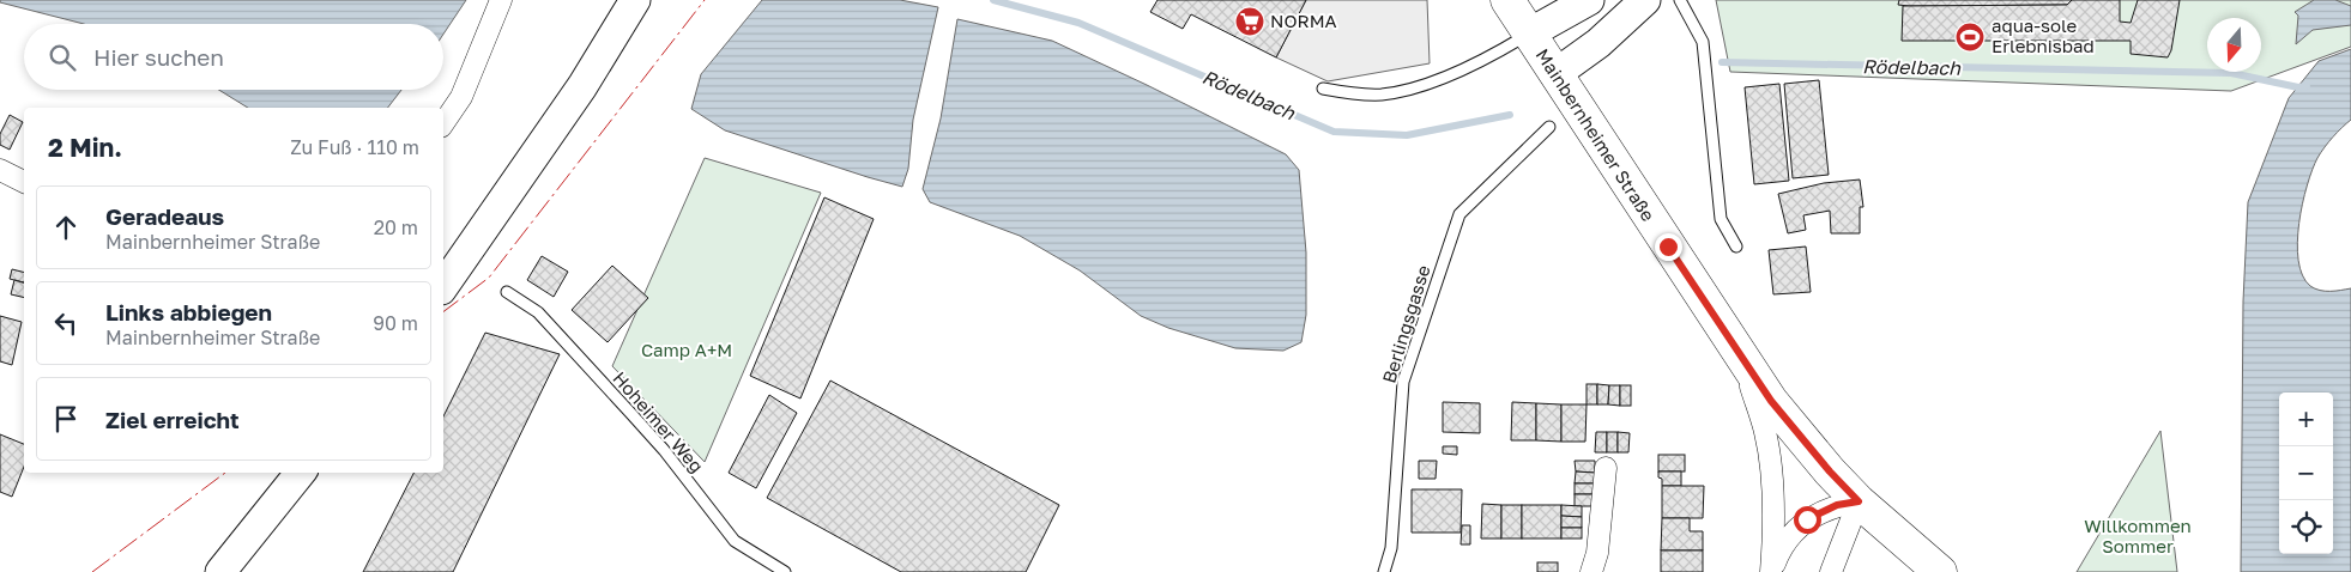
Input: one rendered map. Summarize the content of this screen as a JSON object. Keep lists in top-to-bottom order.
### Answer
{
  "streets": {
    "main road": ["Mainbernheimer Straße"],
    "lane": ["Berlingsgasse", "Hoheimer Weg"]
  },
  "water": ["Rödelbach"],
  "parks": ["Camp A+M", "Willkommen Sommer"],
  "places": {
    "supermarket": ["NORMA"],
    "sports": ["aqua-sole Erlebnisbad"]
  },
  "north": "bottom",
  "page": {
    "search": "Hier suchen",
    "heading": ["2 Min.", "Zu Fuß · 110 m"],
    "list": [
      ["Geradeaus", "Mainbernheimer Straße", "20 m"],
      ["Links abbiegen", "Mainbernheimer Straße", "90 m"],
      "Ziel erreicht"
    ],
    "map_buttons": ["+", "−"]
  }
}
